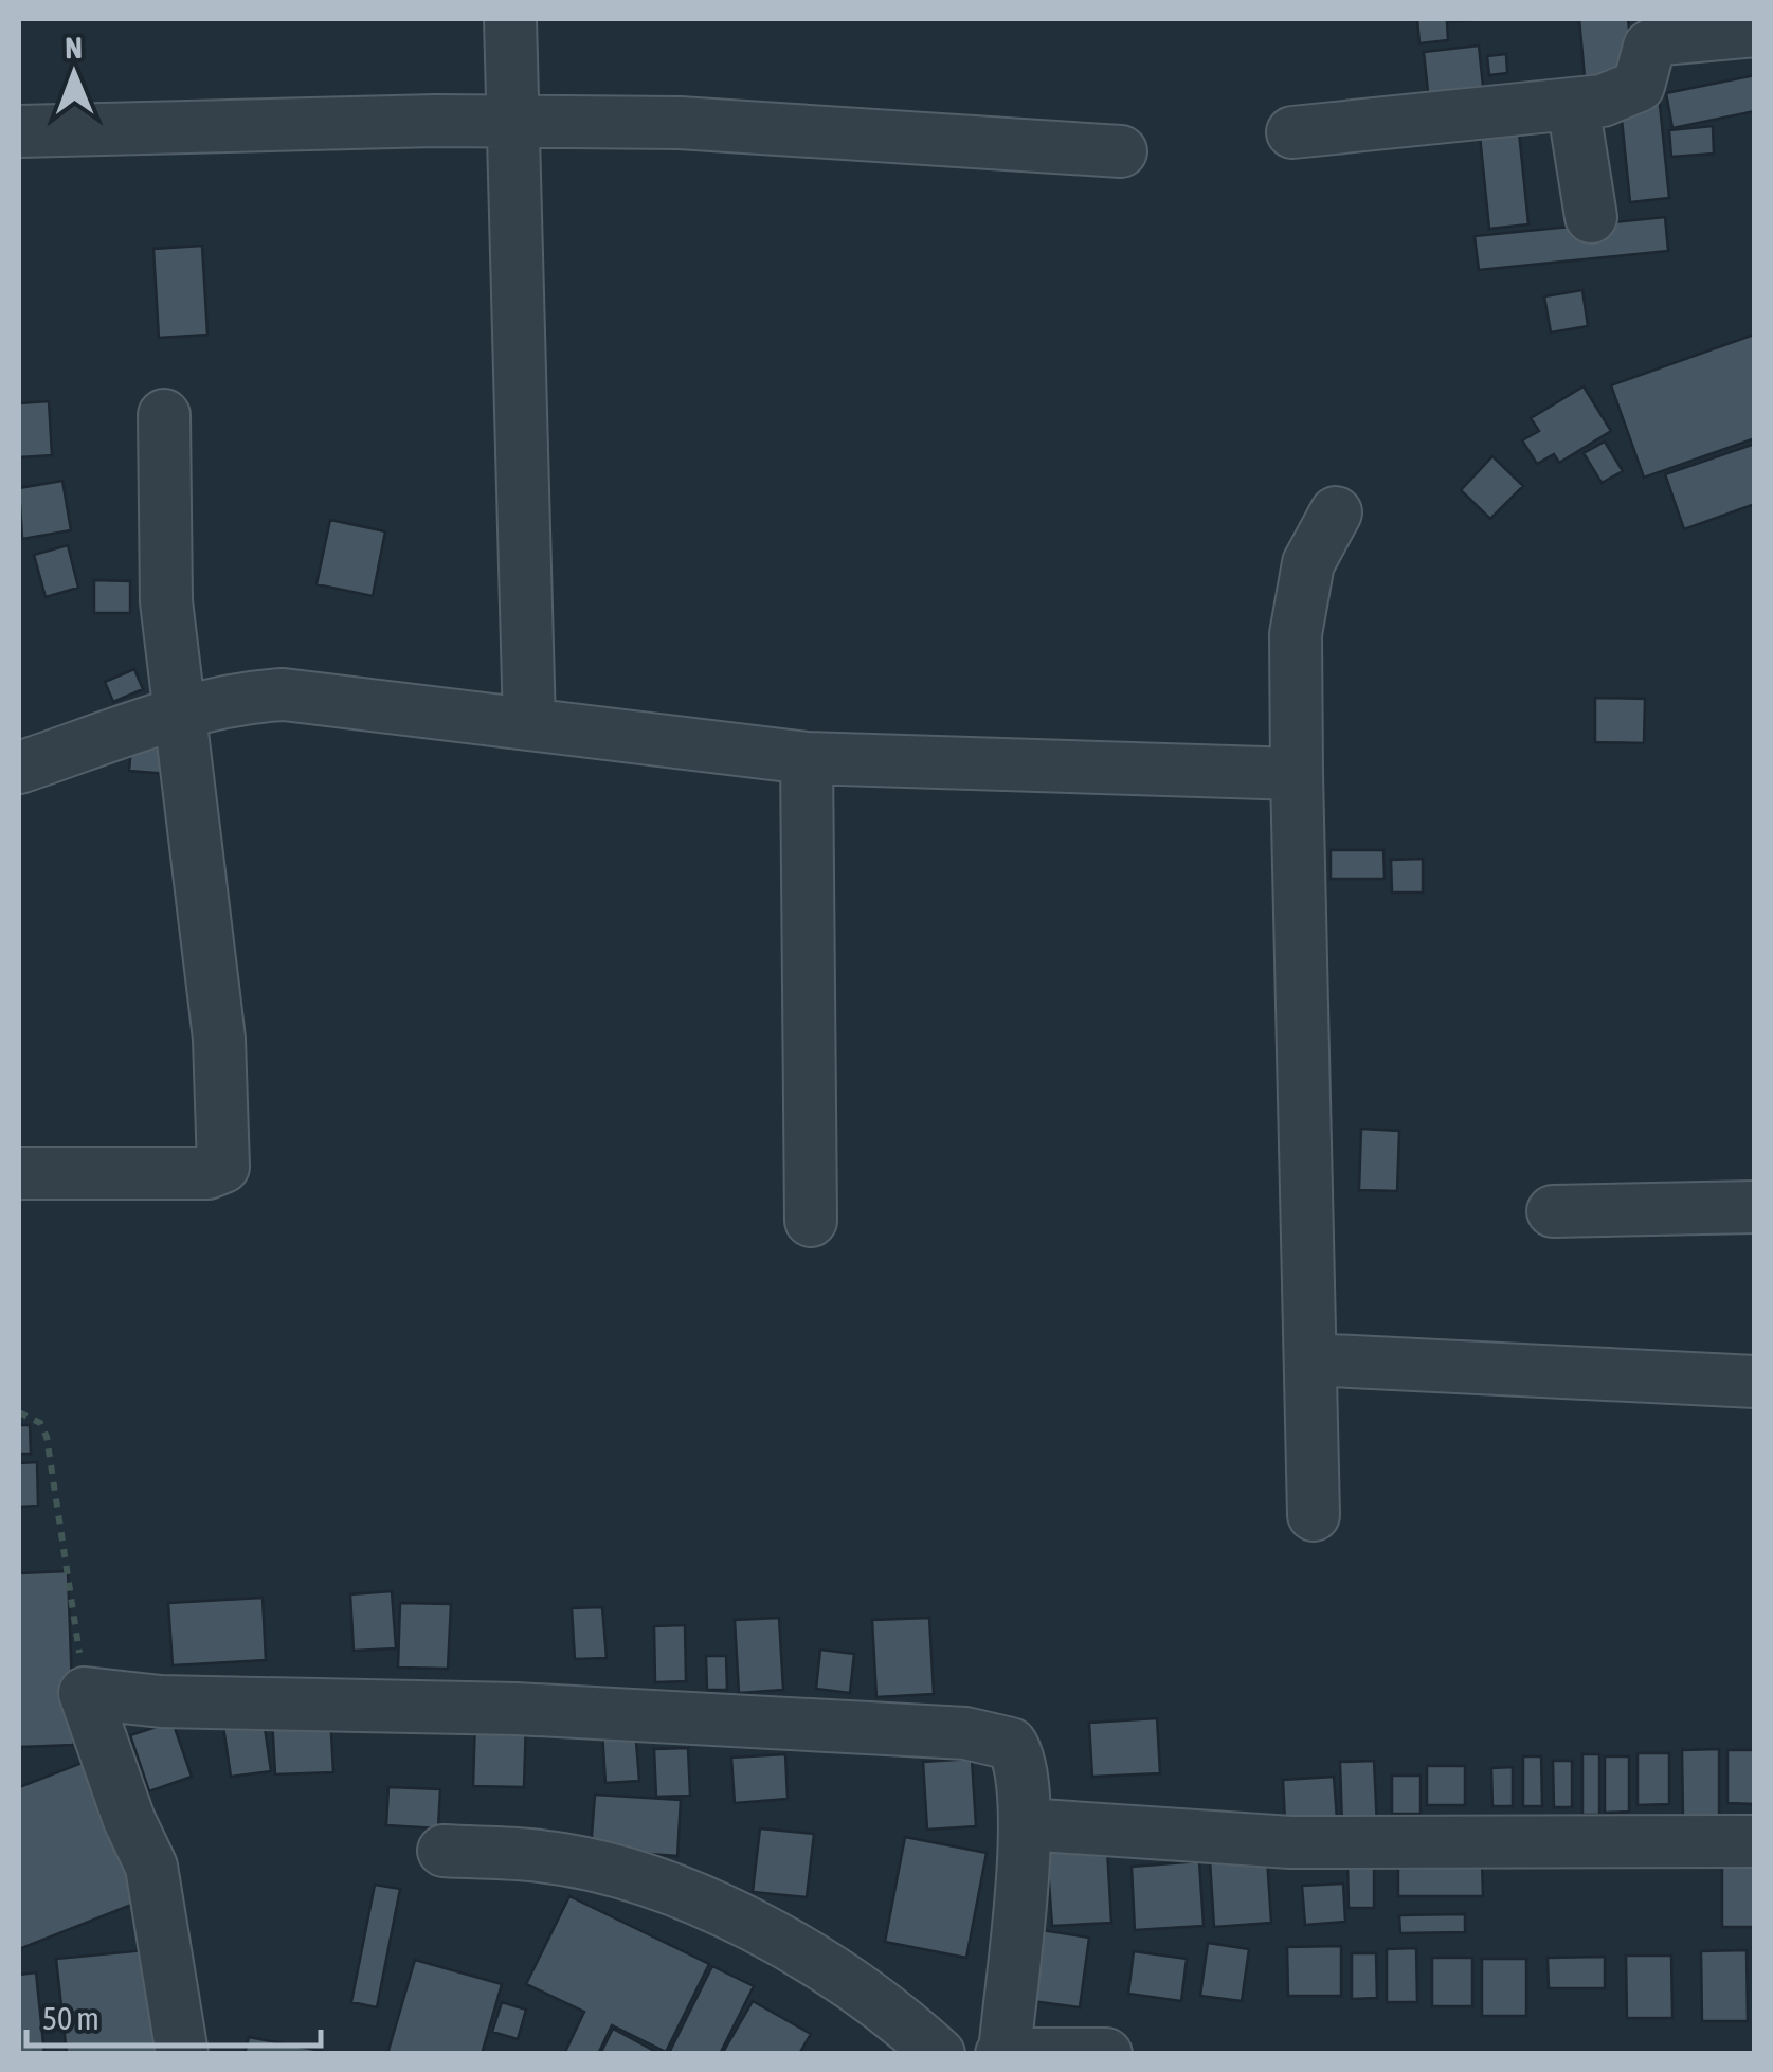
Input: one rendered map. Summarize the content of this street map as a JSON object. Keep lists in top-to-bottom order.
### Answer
{
  "scale_bar": "50 m",
  "north": "top"
}
